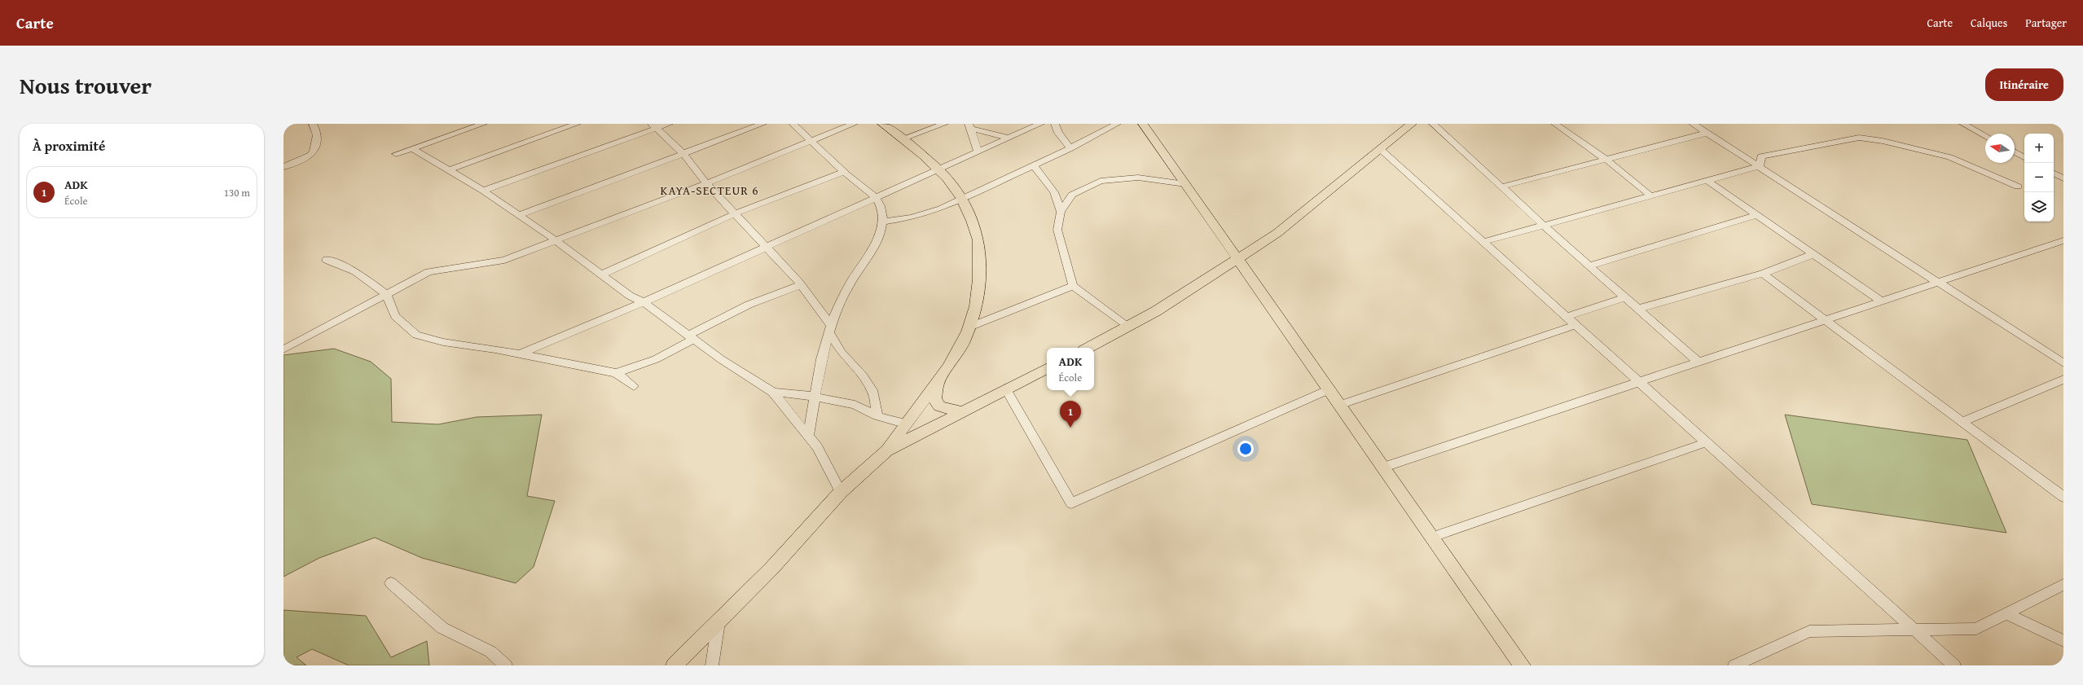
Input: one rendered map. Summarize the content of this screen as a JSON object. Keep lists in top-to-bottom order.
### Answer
{
  "districts": ["KAYA-SECTEUR 6"],
  "north": "left",
  "page": {
    "header": "Carte",
    "nav": ["Carte", "Calques", "Partager"],
    "title": "Nous trouver",
    "buttons": "Itinéraire",
    "heading": "À proximité",
    "map_buttons": ["+", "−"],
    "list": [
      {
        "mark": "1",
        "name": "ADK",
        "note": "École",
        "value": "130 m"
      }
    ],
    "popup": ["ADK", "École"],
    "pins": "1"
  }
}
